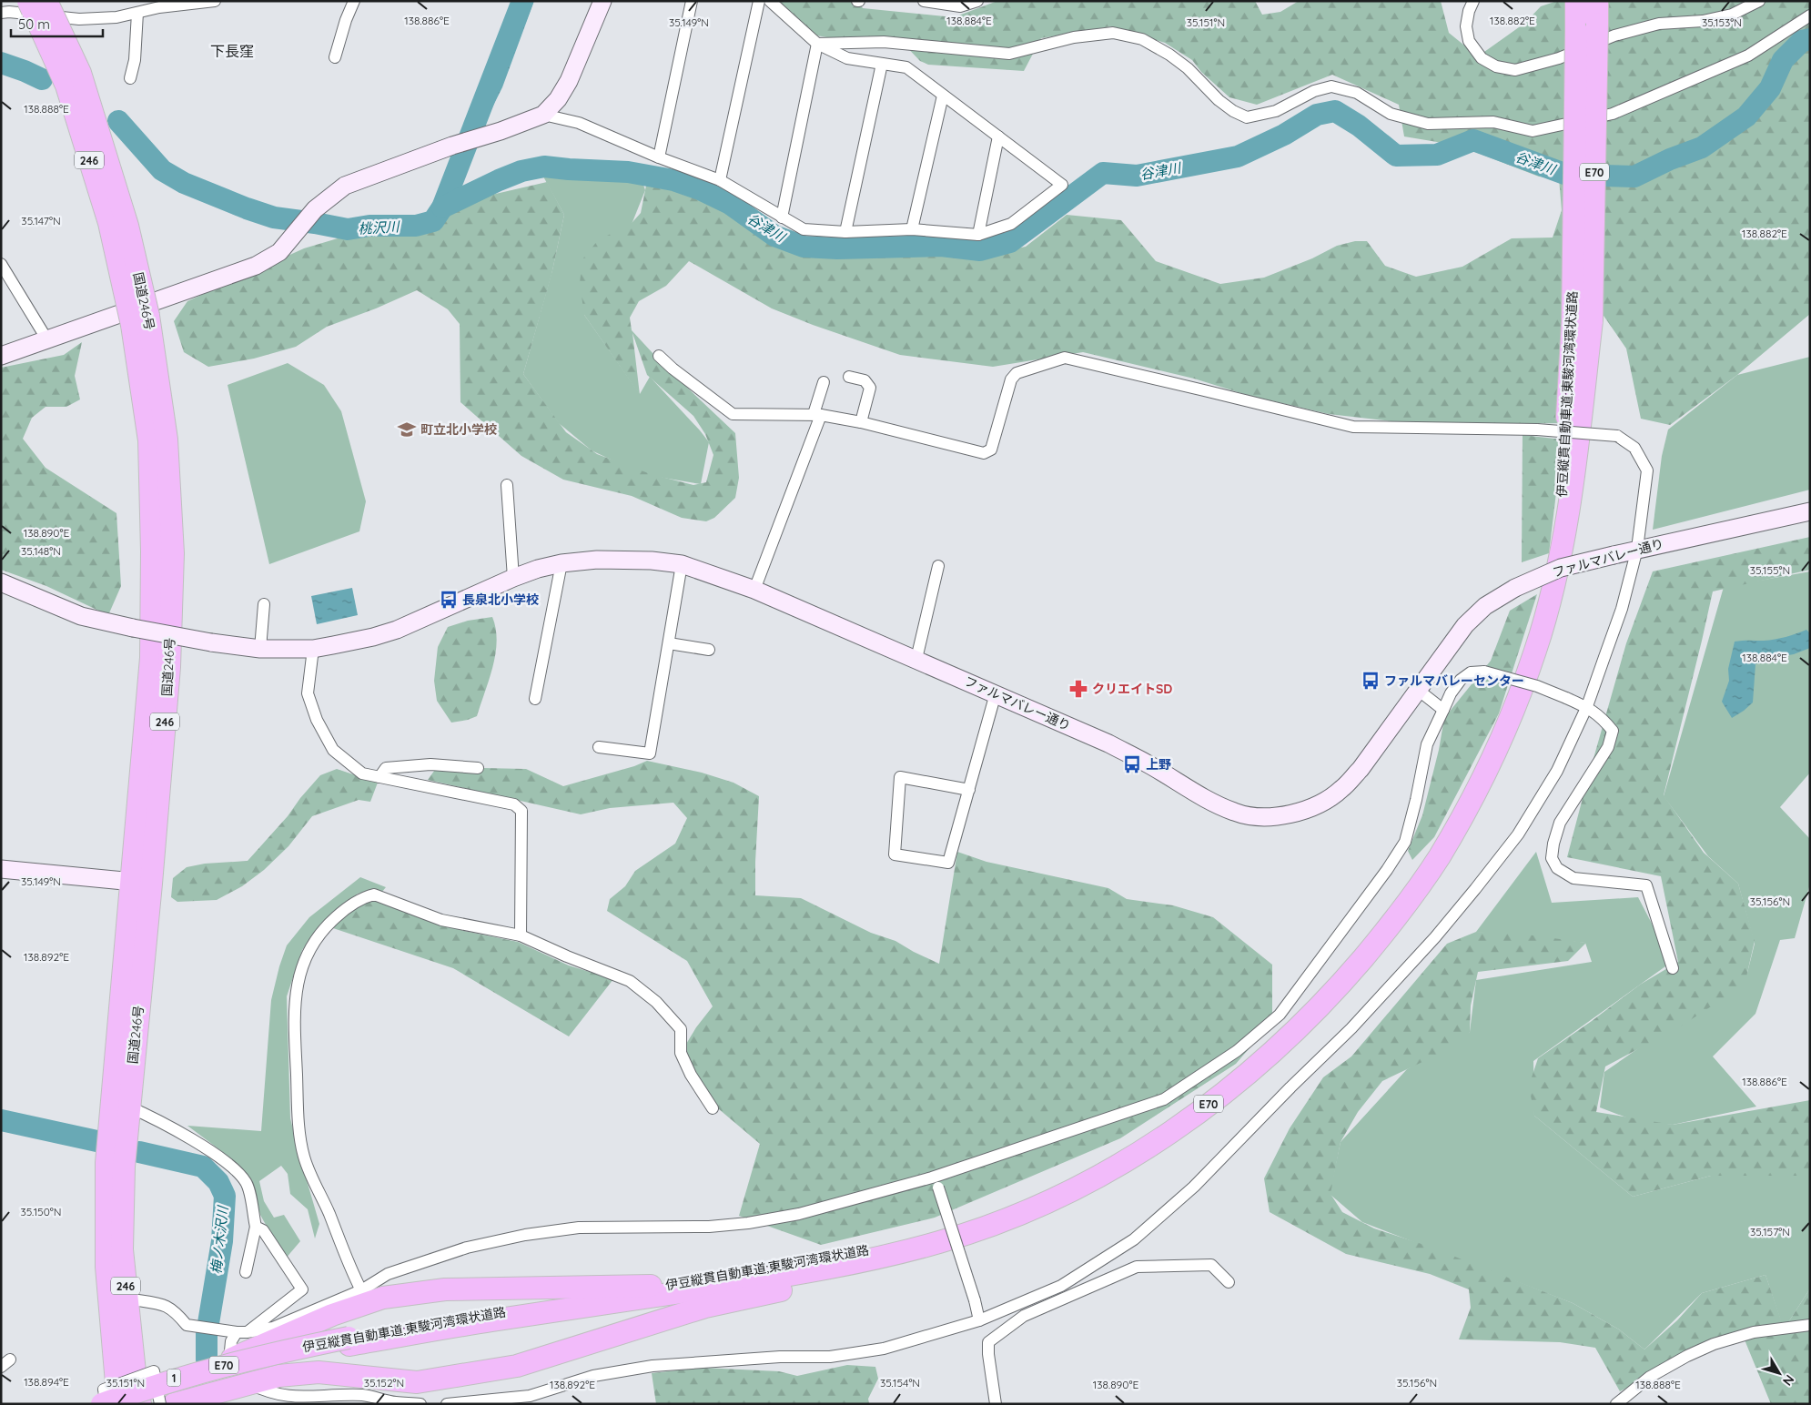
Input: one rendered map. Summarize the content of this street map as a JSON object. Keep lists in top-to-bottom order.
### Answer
{
  "streets": {
    "highway": [
      "246",
      "E70",
      "国道246号",
      "伊豆縦貫自動車道;東駿河湾環状道路",
      "1"
    ],
    "street": ["ファルマバレー通り"]
  },
  "crossings": [
    ["国道246号", "伊豆縦貫自動車道;東駿河湾環状道路"],
    ["国道246号", "1"],
    ["伊豆縦貫自動車道;東駿河湾環状道路", "1"]
  ],
  "districts": ["下長窪"],
  "water": ["谷津川", "桃沢川", "梅ノ木沢川"],
  "places": {
    "school or university": ["町立北小学校"],
    "bus stop": ["長泉北小学校", "ファルマバレーセンター", "上野"],
    "pharmacy": ["クリエイトSD"]
  },
  "scale_bar": "50 m",
  "north": "bottom right",
  "coordinates": [
    "138.886°E",
    "138.884°E",
    "138.882°E",
    "35.149°N",
    "35.151°N",
    "35.153°N",
    "138.888°E",
    "35.147°N",
    "138.890°E",
    "35.148°N",
    "35.155°N",
    "35.156°N",
    "138.892°E",
    "35.150°N",
    "35.157°N",
    "138.894°E",
    "35.152°N",
    "35.154°N"
  ]
}
